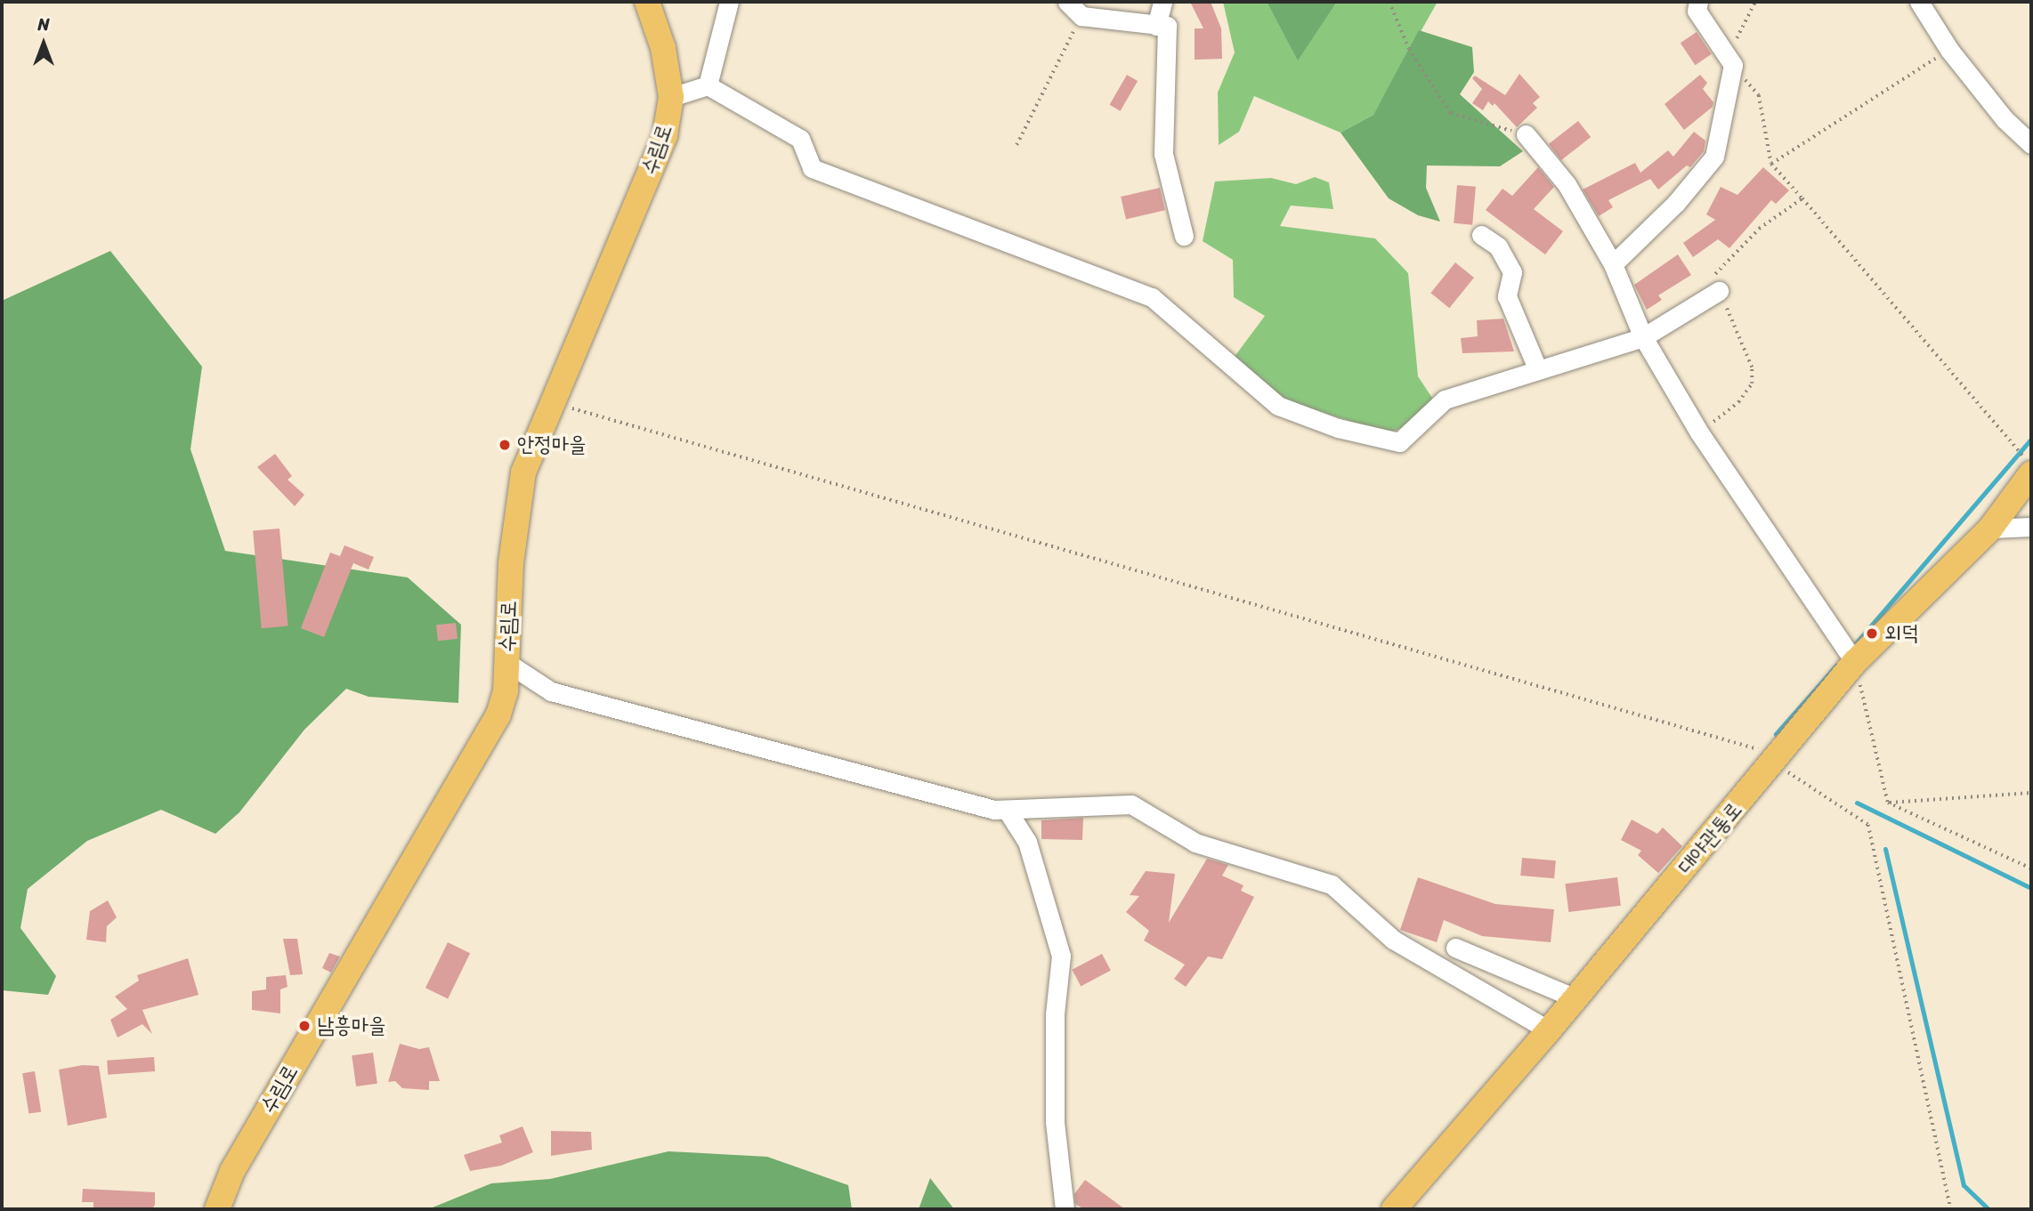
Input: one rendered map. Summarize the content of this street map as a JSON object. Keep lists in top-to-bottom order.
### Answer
{
  "streets": {
    "main road": ["수림로", "대야관통로"]
  },
  "places": ["안정마을", "외덕", "남흥마을"],
  "north": "top"
}
